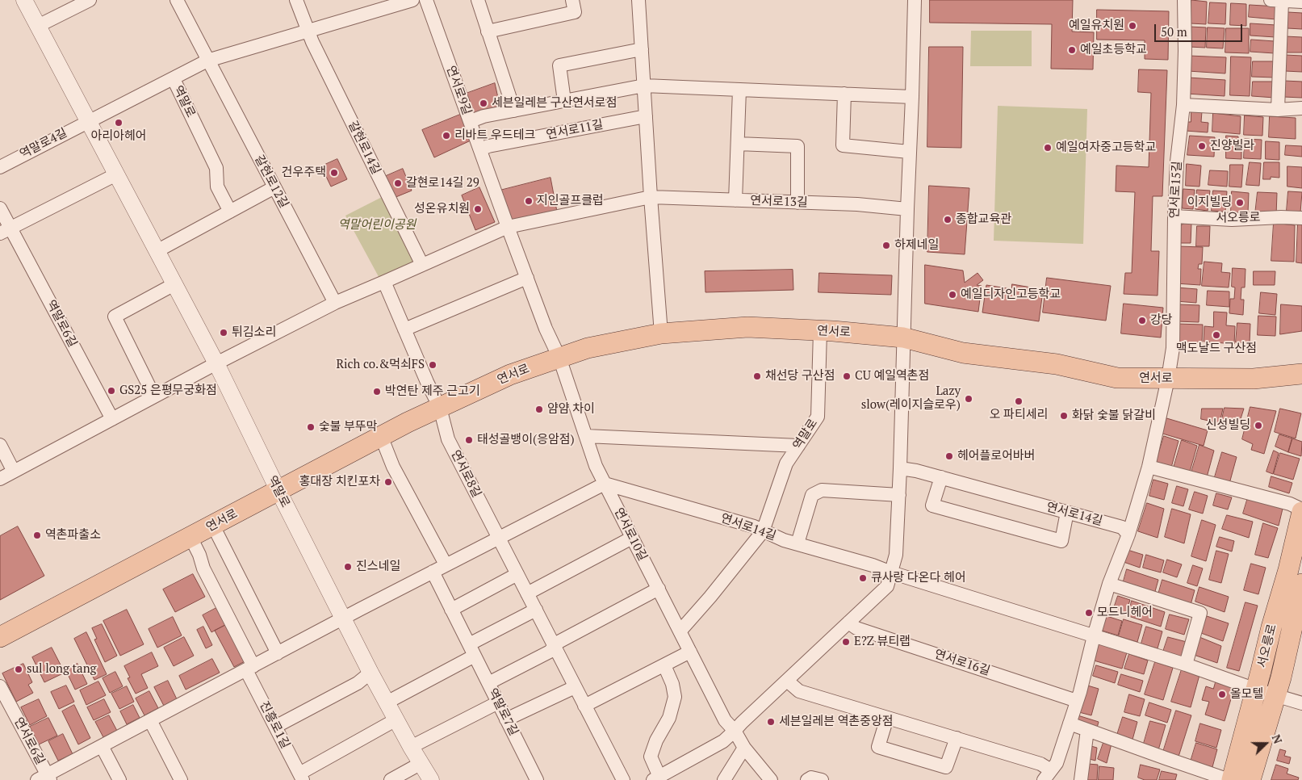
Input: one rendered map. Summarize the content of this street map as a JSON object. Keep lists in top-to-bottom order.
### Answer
{
  "streets": {
    "main road": ["서오릉로", "연서로"],
    "street": [
      "연서로9길",
      "역말로",
      "연서로11길",
      "역말로4길",
      "갈현로14길",
      "갈현로12길",
      "연서로15길",
      "연서로13길",
      "역말로6길",
      "연서로8길",
      "연서로14길",
      "연서로10길",
      "연서로16길",
      "역말로7길",
      "진흥로1길",
      "연서로6길"
    ]
  },
  "crossings": [
    ["연서로9길", "연서로11길"],
    ["연서로9길", "연서로"],
    ["연서로9길", "연서로10길"],
    ["역말로", "역말로4길"],
    ["역말로", "연서로"],
    ["역말로", "연서로14길"],
    ["연서로15길", "서오릉로"],
    ["연서로15길", "연서로"],
    ["연서로", "연서로8길"],
    ["연서로", "연서로10길"],
    ["연서로14길", "연서로10길"]
  ],
  "parks": ["역말어린이공원"],
  "places": [
    "예일유치원",
    "예일초등학교",
    "세븐일레븐 구산연서로점",
    "아리아헤어",
    "리바트 우드테크",
    "진양빌라",
    "예일여자중고등학교",
    "건우주택",
    "갈현로14길 29",
    "지인골프클럽",
    "이지빌딩",
    "성온유치원",
    "종합교육관",
    "하제네일",
    "예일디자인고등학교",
    "강당",
    "튀김소리",
    "맥도날드 구산점",
    "Rich co.&먹쇠FS",
    "채선당 구산점",
    "CU 예일역촌점",
    "GS25 은평무궁화점",
    "박연탄 제주 근고기",
    "Lazy slow(레이지슬로우)",
    "오 파티세리",
    "얌얌 차이",
    "화닭 숯불 닭갈비",
    "신성빌딩",
    "숯불 부뚜막",
    "태성골뱅이(응암점)",
    "헤어플로어바버",
    "홍대장 치킨포차",
    "역촌파출소",
    "진스네일",
    "큐사랑 다온다 헤어",
    "모드니헤어",
    "E?Z 뷰티랩",
    "sul long tang",
    "올모텔",
    "세븐일레븐 역촌중앙점"
  ],
  "scale_bar": "50 m",
  "north": "right"
}
